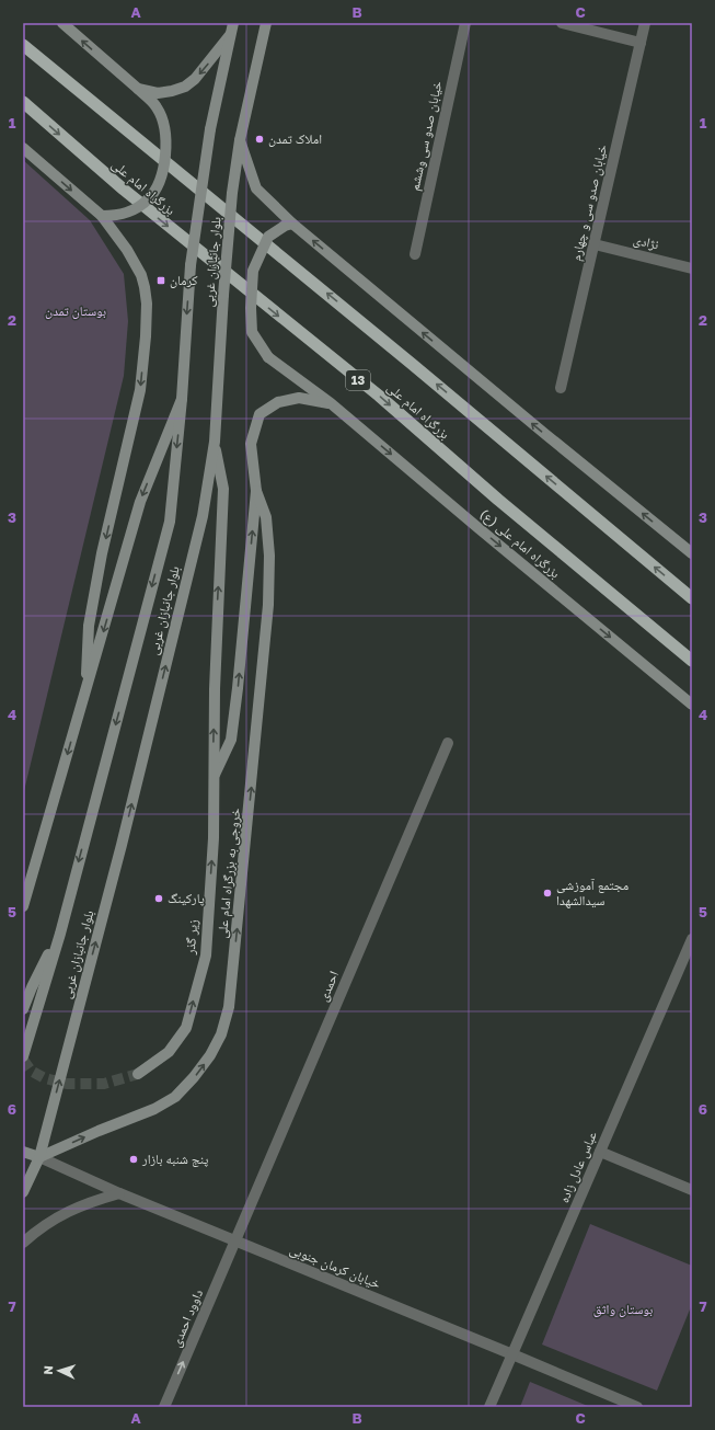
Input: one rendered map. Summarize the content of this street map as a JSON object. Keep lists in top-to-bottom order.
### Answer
{
  "streets": {
    "highway": ["بزرگراه امام علی", "13"],
    "main road": [
      "بلوار جانبازان غربی",
      "بزرگراه امام علی (ع)",
      "خروجی به بزرگراه امام علی",
      "زیر گذر",
      "خیابان کرمان جنوبی"
    ],
    "street": [
      "خیابان صدو سی وششم",
      "خیابان صدو سی و چهارم",
      "نژادی",
      "احمدی",
      "عباس عادل زاده",
      "داوود احمدی"
    ]
  },
  "crossings": [
    ["خیابان صدو سی و چهارم", "نژادی"],
    ["بلوار جانبازان غربی", "خروجی به بزرگراه امام علی"],
    ["بلوار جانبازان غربی", "زیر گذر"],
    ["بلوار جانبازان غربی", "خیابان کرمان جنوبی"],
    ["خروجی به بزرگراه امام علی", "خیابان کرمان جنوبی"],
    ["احمدی", "خیابان کرمان جنوبی"],
    ["احمدی", "داوود احمدی"],
    ["عباس عادل زاده", "خیابان کرمان جنوبی"],
    ["خیابان کرمان جنوبی", "داوود احمدی"]
  ],
  "one_way": ["بزرگراه امام علی (ع)", "داوود احمدی"],
  "parks": ["بوستان تمدن", "بوستان واثق"],
  "places": {
    "other": [
      "املاک تمدن",
      "مجتمع آموزشی سیدالشهدا",
      "پارکینگ",
      "پنج شنبه بازار"
    ],
    "transit": ["کرمان"]
  },
  "north": "left",
  "grid": {
    "columns": ["A", "B", "C"],
    "rows": [
      "1",
      "2",
      "3",
      "4",
      "5",
      "6",
      "7"
    ]
  }
}
